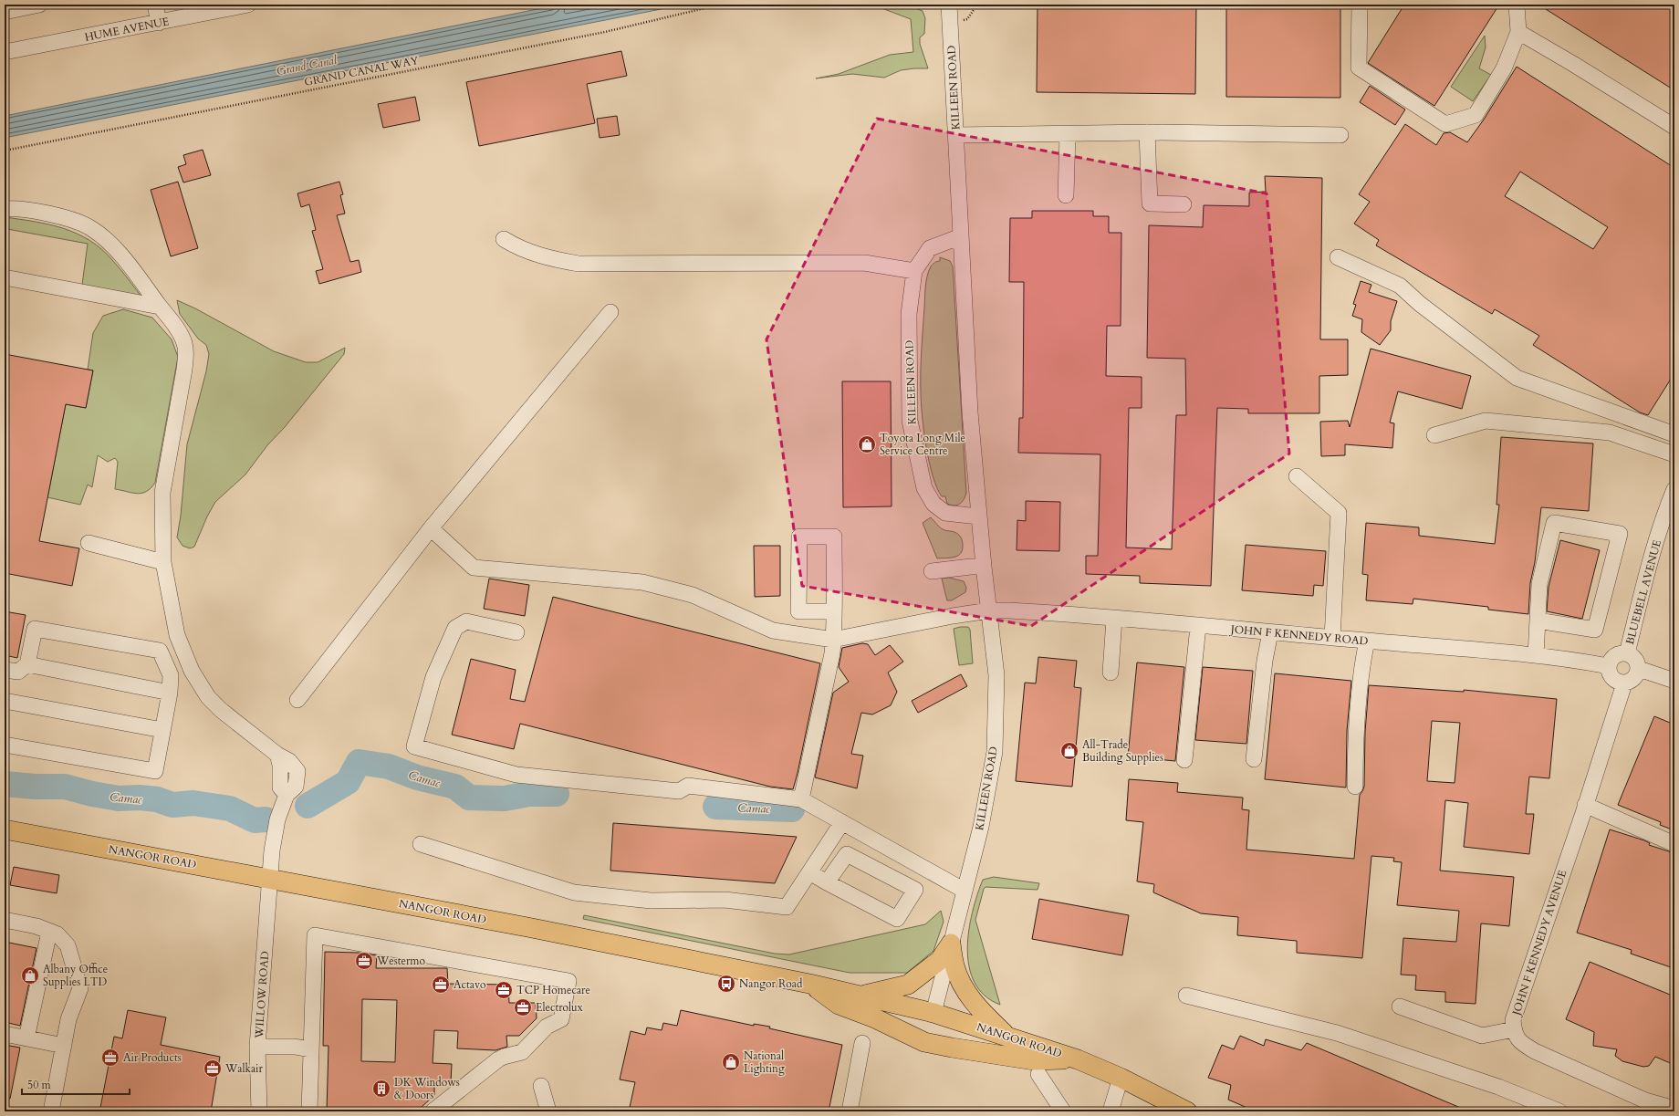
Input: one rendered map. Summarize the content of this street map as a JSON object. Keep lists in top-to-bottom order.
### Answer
{
  "streets": {
    "main road": ["NANGOR ROAD"],
    "street": [
      "HUME AVENUE",
      "KILLEEN ROAD",
      "BLUEBELL AVENUE",
      "JOHN F KENNEDY ROAD",
      "JOHN F KENNEDY AVENUE",
      "WILLOW ROAD"
    ],
    "path": ["GRAND CANAL WAY"]
  },
  "crossings": [
    ["KILLEEN ROAD", "JOHN F KENNEDY ROAD"],
    ["KILLEEN ROAD", "NANGOR ROAD"],
    ["BLUEBELL AVENUE", "JOHN F KENNEDY ROAD"],
    ["BLUEBELL AVENUE", "JOHN F KENNEDY AVENUE"],
    ["JOHN F KENNEDY ROAD", "JOHN F KENNEDY AVENUE"],
    ["NANGOR ROAD", "WILLOW ROAD"]
  ],
  "water": ["Grand Canal", "Camac"],
  "places": {
    "shop": [
      "Toyota Long Mile Service Centre",
      "All-Trade Building Supplies",
      "Albany Office Supplies LTD",
      "National Lighting"
    ],
    "office": [
      "Westermo",
      "Actavo",
      "TCP Homecare",
      "Electrolux",
      "Air Products",
      "Walkair"
    ],
    "bus stop": ["Nangor Road"],
    "building": ["DK Windows & Doors"]
  },
  "scale_bar": "50 m"
}
